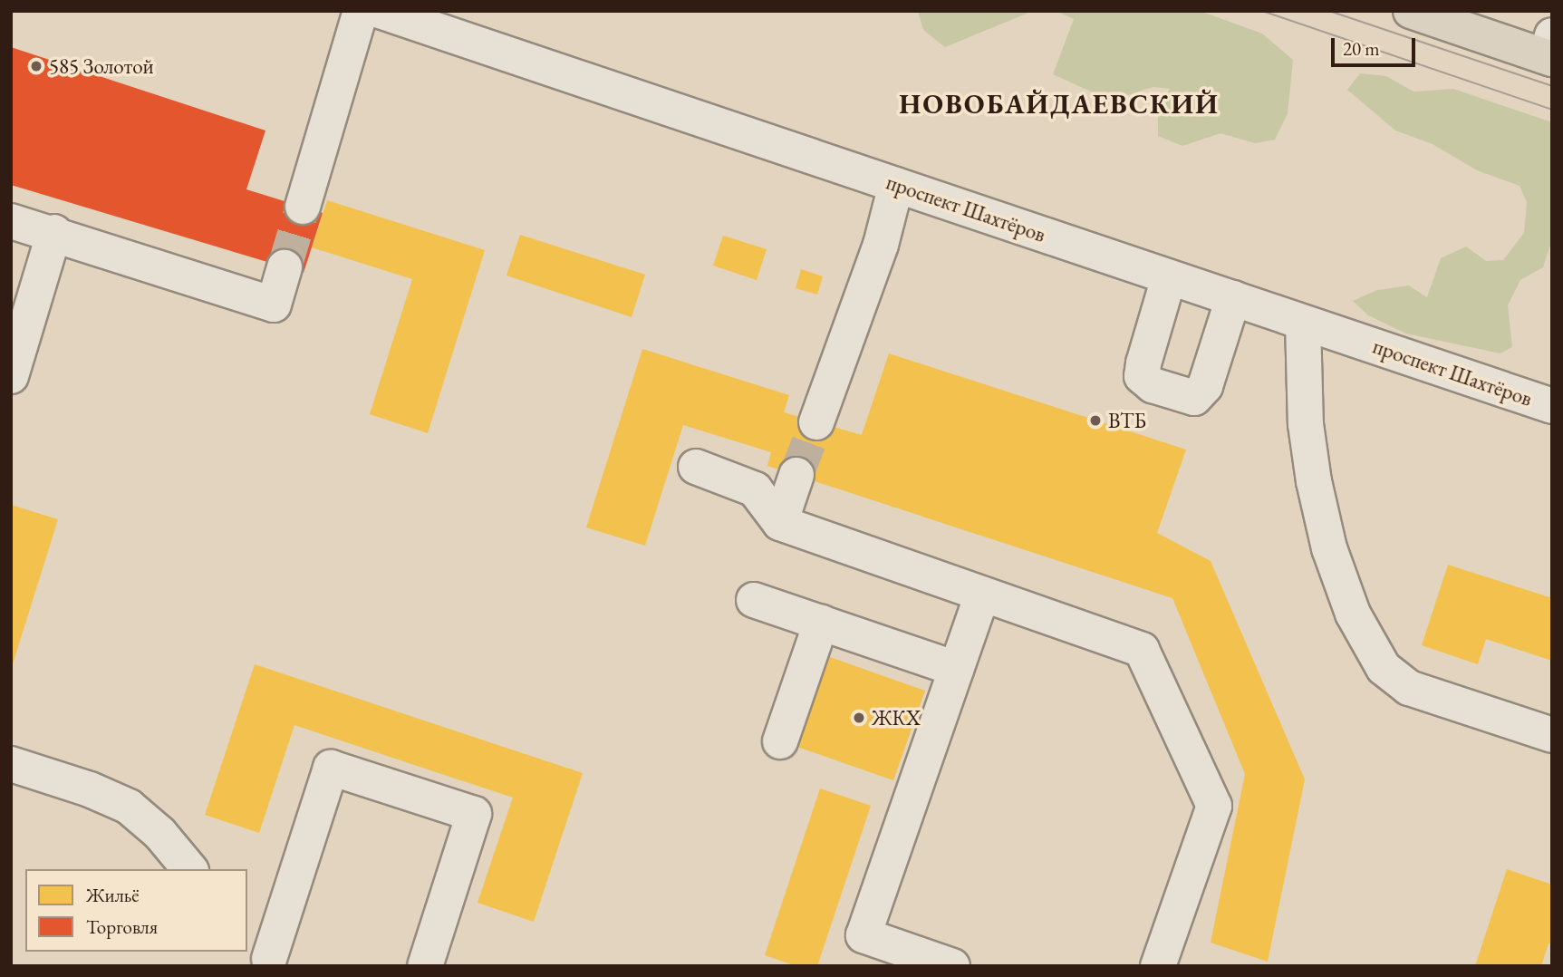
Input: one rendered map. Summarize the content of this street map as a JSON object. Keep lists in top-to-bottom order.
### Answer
{
  "streets": {
    "street": ["проспект Шахтёров"]
  },
  "districts": ["НОВОБАЙДАЕВСКИЙ"],
  "places": ["585 Золотой", "ВТБ", "ЖКХ"],
  "legend": ["Жильё", "Торговля"],
  "scale_bar": "20 m"
}
